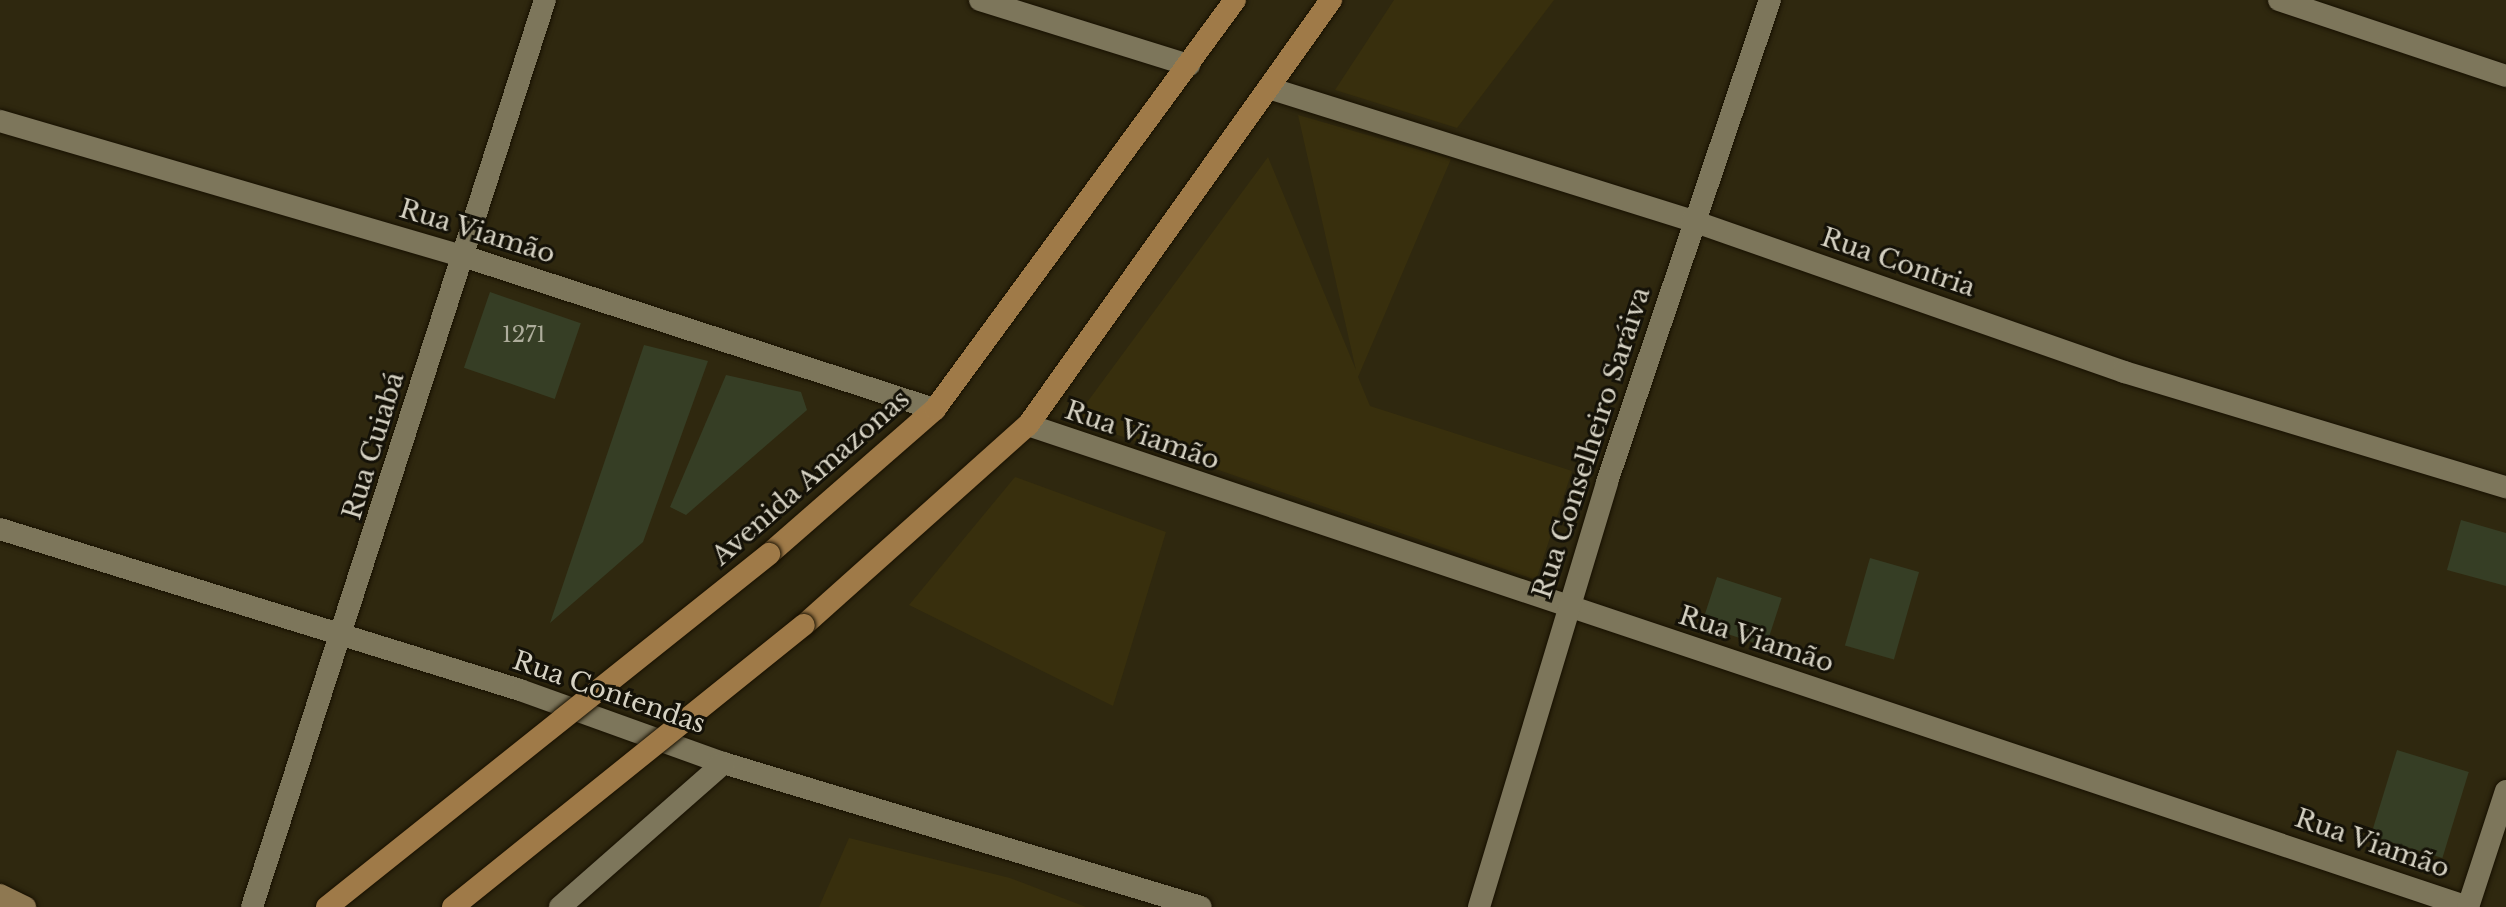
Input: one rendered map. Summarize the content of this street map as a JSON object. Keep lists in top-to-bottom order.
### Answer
{
  "streets": {
    "main road": ["Avenida Amazonas"],
    "street": [
      "Rua Viamão",
      "Rua Contria",
      "Rua Conselheiro Saráiva",
      "Rua Cuiabá",
      "Rua Contendas"
    ]
  },
  "crossings": [
    ["Rua Viamão", "Rua Conselheiro Saráiva"],
    ["Rua Viamão", "Rua Cuiabá"],
    ["Rua Viamão", "Avenida Amazonas"],
    ["Rua Contria", "Rua Conselheiro Saráiva"],
    ["Rua Cuiabá", "Rua Contendas"]
  ],
  "house_numbers": ["1271"]
}
